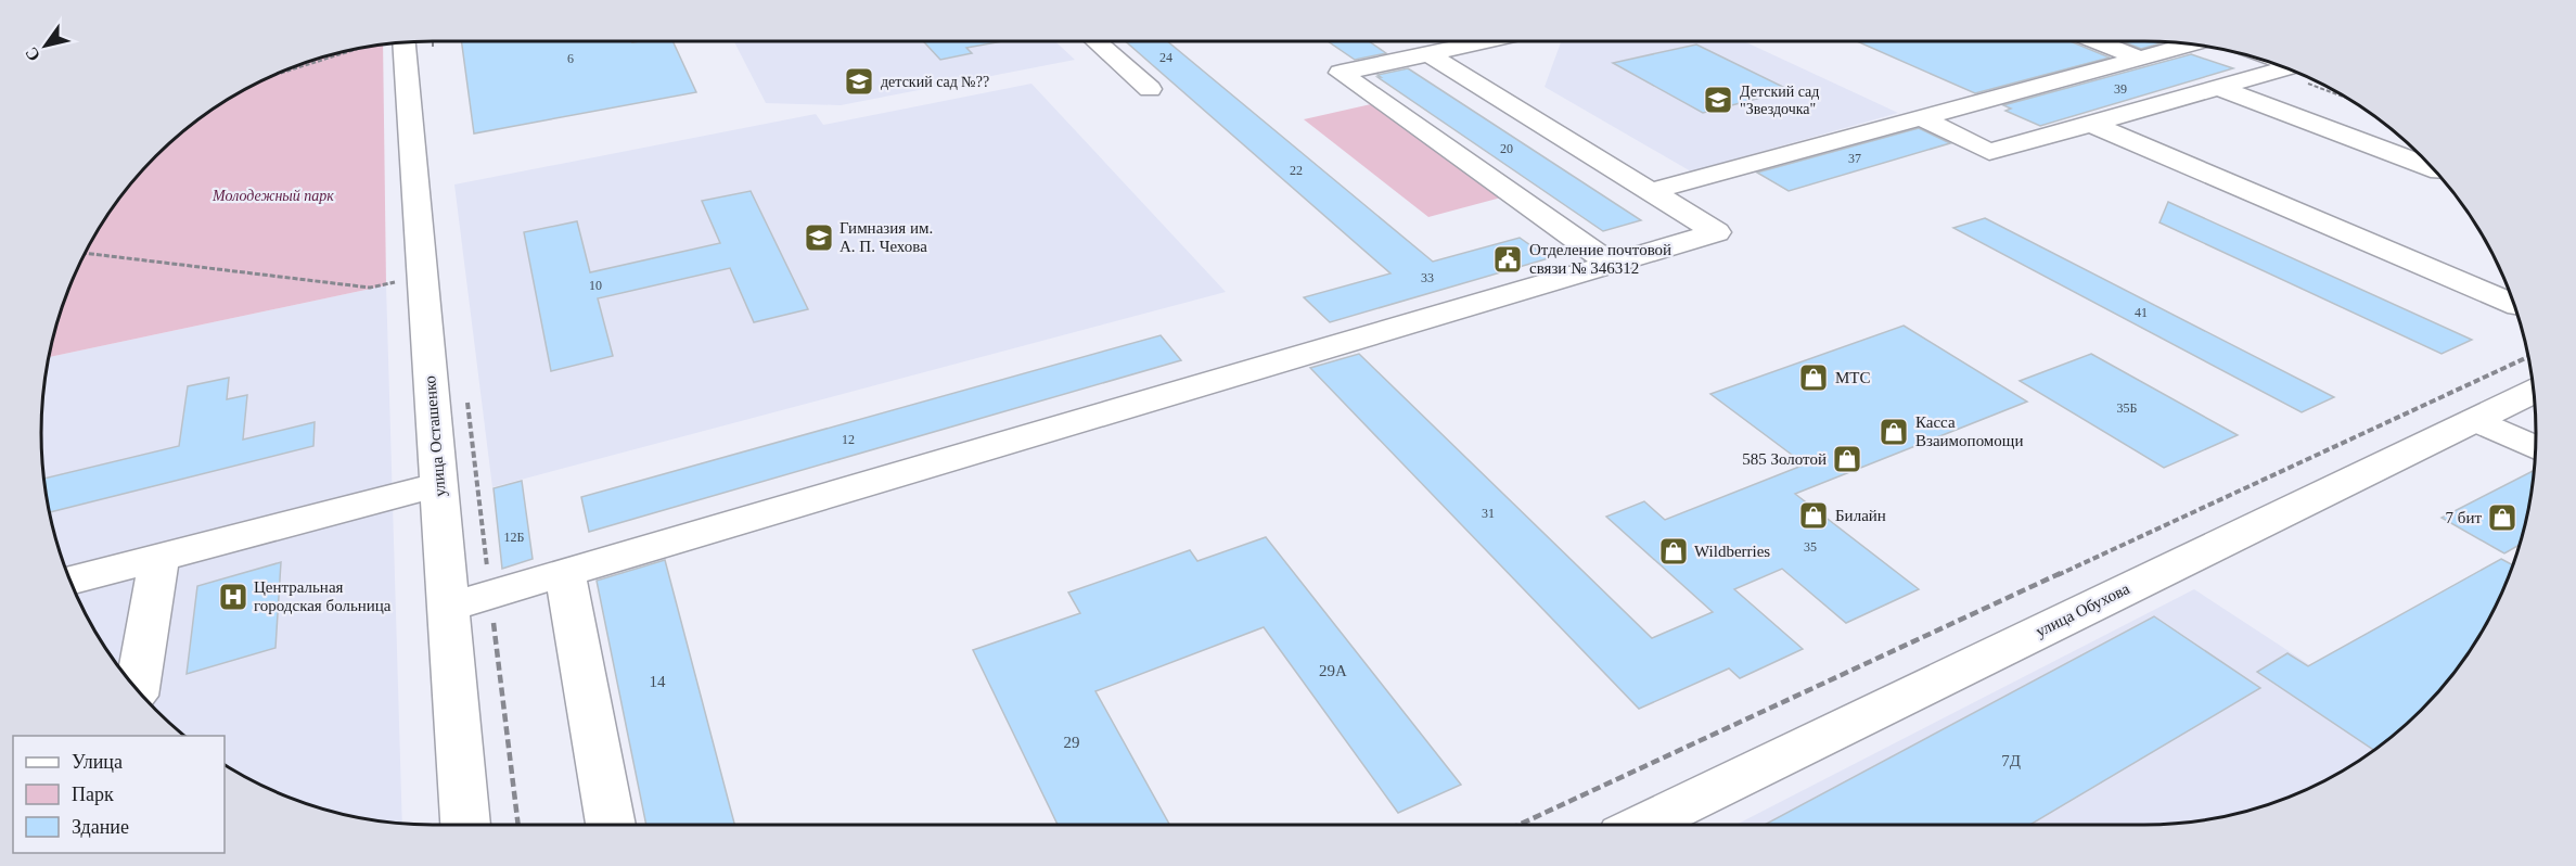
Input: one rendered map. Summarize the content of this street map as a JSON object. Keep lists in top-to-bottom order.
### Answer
{
  "streets": {
    "street": ["улица Осташенко", "улица Обухова"]
  },
  "parks": ["Молодежный парк"],
  "places": {
    "school or university": ["детский сад №??", "Детский сад \"Звездочка\"", "Гимназия им. А. П. Чехова"],
    "public building": ["Отделение почтовой связи № 346312"],
    "shop": [
      "МТС",
      "Касса Взаимопомощи",
      "585 Золотой",
      "Билайн",
      "7 бит",
      "Wildberries"
    ],
    "hospital": ["Центральная городская больница"]
  },
  "house_numbers": [
    "24",
    "6",
    "39",
    "20",
    "37",
    "22",
    "33",
    "10",
    "41",
    "35Б",
    "12",
    "31",
    "12Б",
    "35",
    "29А",
    "14",
    "29",
    "7Д"
  ],
  "legend": ["Улица", "Парк", "Здание"],
  "north": "bottom left"
}
